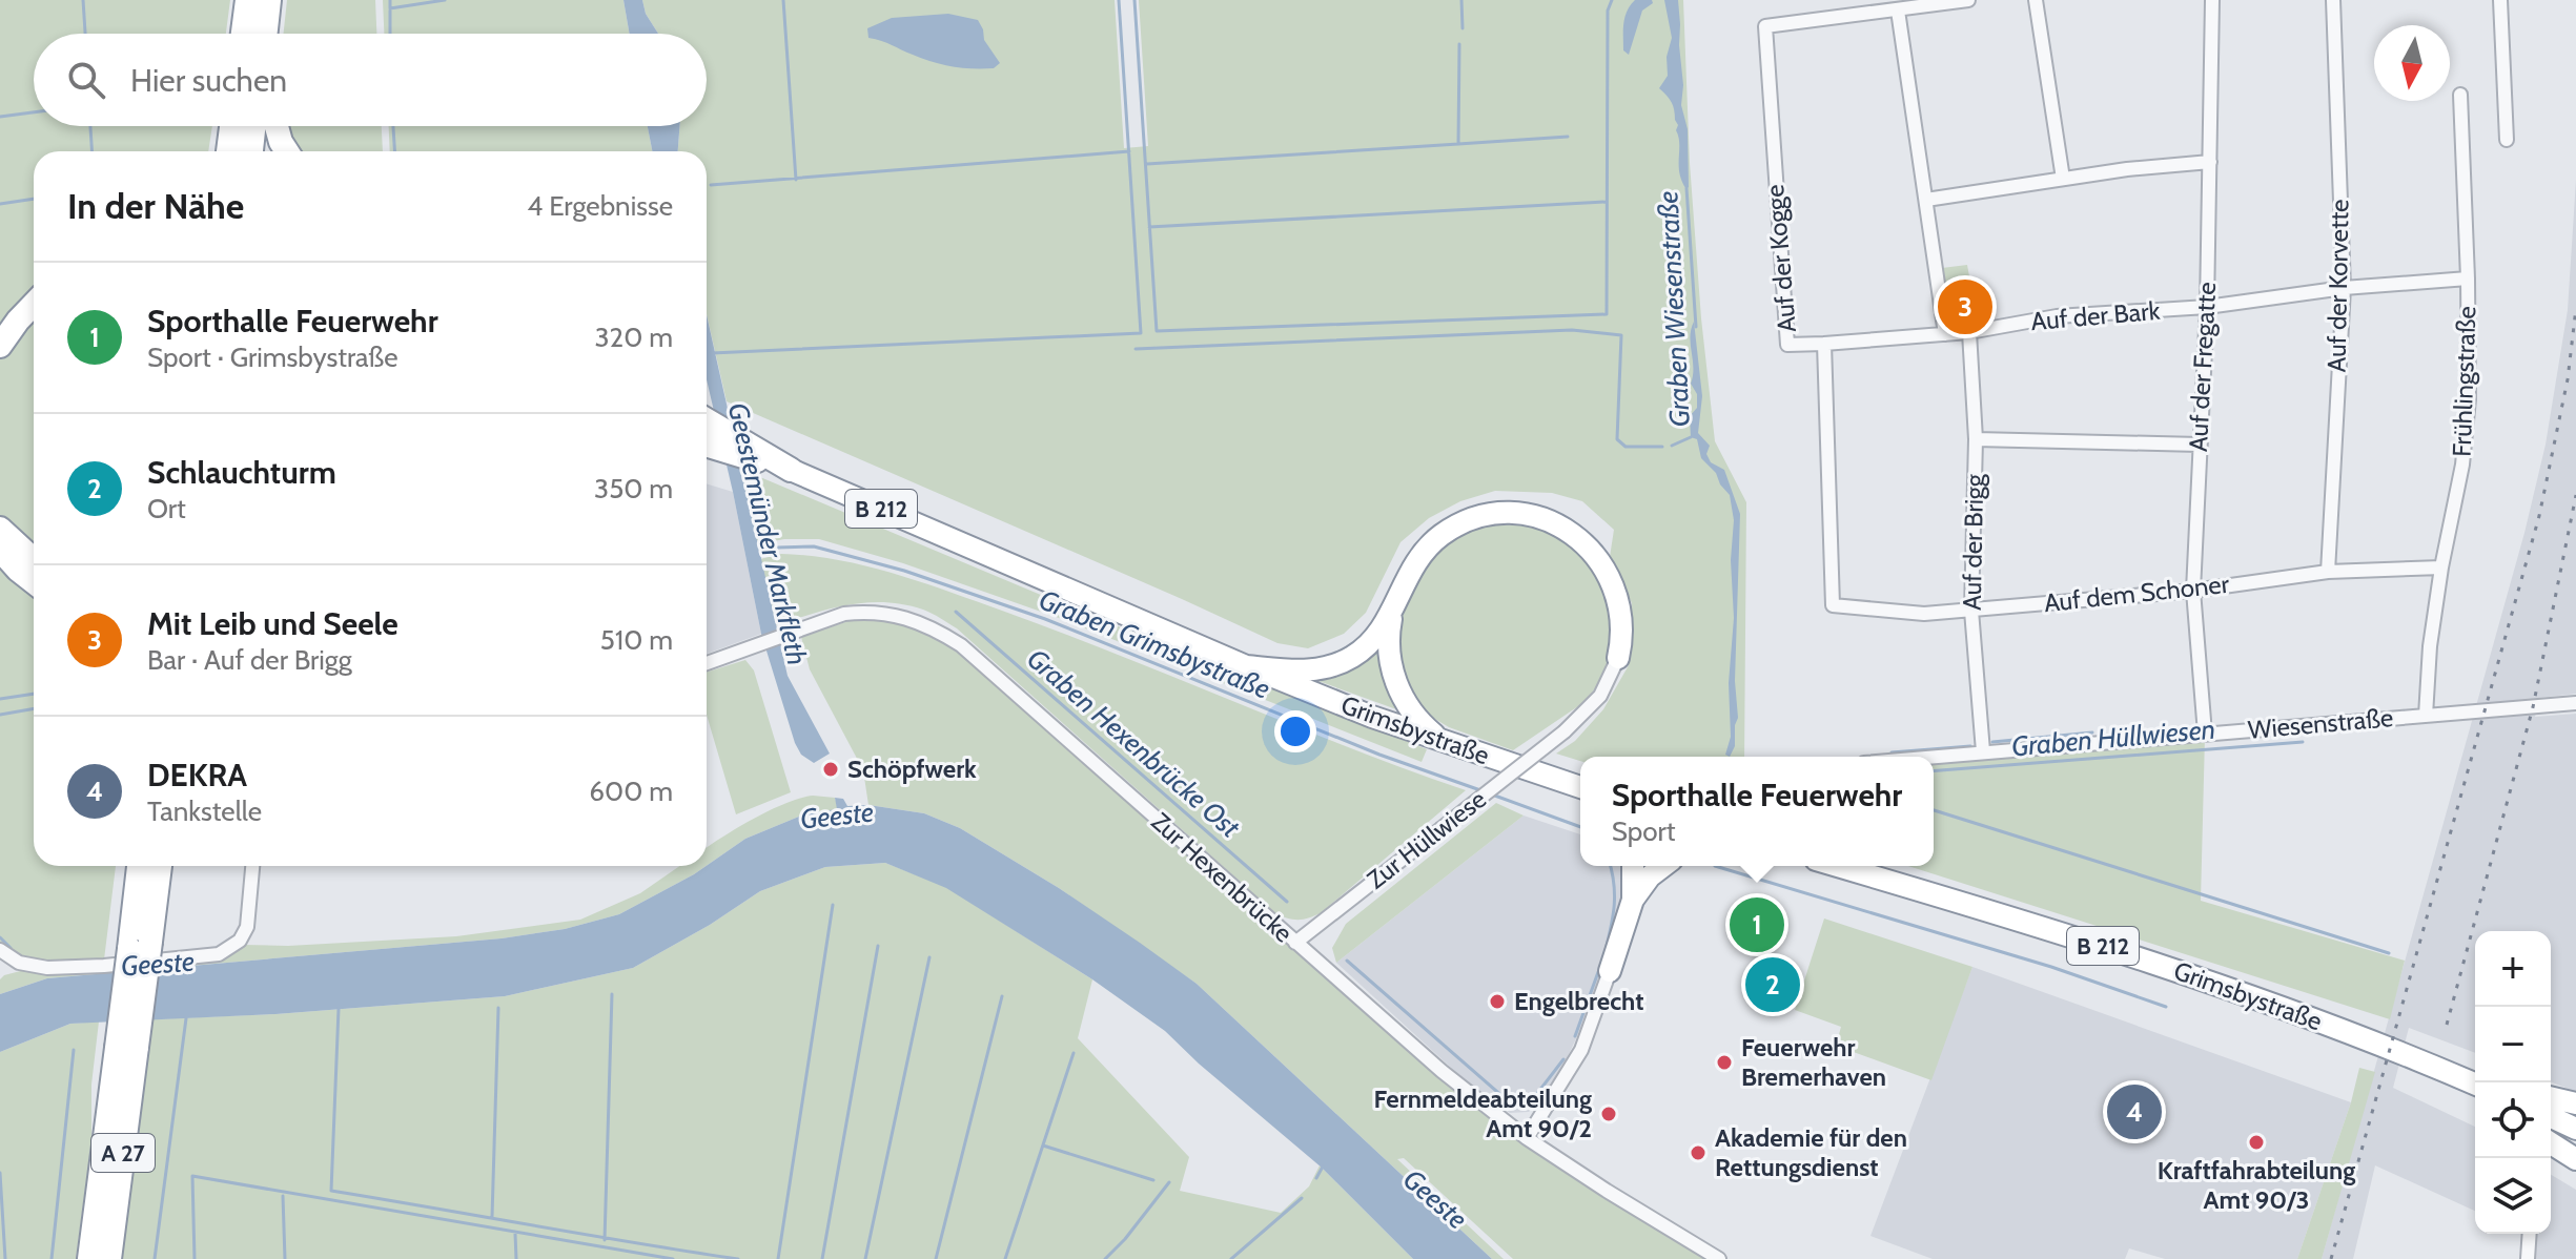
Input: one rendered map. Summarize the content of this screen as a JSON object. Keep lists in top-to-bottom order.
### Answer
{
  "streets": {
    "highway": ["B 212", "Grimsbystraße", "A 27"],
    "street": [
      "Auf der Kogge",
      "Auf der Korvette",
      "Auf der Bark",
      "Auf der Fregatte",
      "Frühlingstraße",
      "Auf der Brigg",
      "Auf dem Schoner",
      "Wiesenstraße",
      "Zur Hüllwiese",
      "Zur Hexenbrücke"
    ]
  },
  "crossings": [
    ["Auf der Kogge", "Auf der Bark"],
    ["Auf der Kogge", "Auf dem Schoner"],
    ["Auf der Korvette", "Auf der Bark"],
    ["Auf der Korvette", "Auf dem Schoner"],
    ["Auf der Bark", "Auf der Fregatte"],
    ["Auf der Bark", "Frühlingstraße"],
    ["Auf der Bark", "Auf der Brigg"],
    ["Auf der Fregatte", "Auf dem Schoner"],
    ["Auf der Fregatte", "Wiesenstraße"],
    ["Frühlingstraße", "Auf dem Schoner"],
    ["Frühlingstraße", "Wiesenstraße"],
    ["B 212", "Grimsbystraße"],
    ["Auf der Brigg", "Auf dem Schoner"],
    ["Auf der Brigg", "Wiesenstraße"],
    ["Zur Hüllwiese", "Zur Hexenbrücke"]
  ],
  "water": [
    "Graben Wiesenstraße",
    "Geestemünder Markfleth",
    "Graben Grimsbystraße",
    "Graben Hüllwiesen",
    "Graben Hexenbrücke Ost",
    "Geeste"
  ],
  "places": [
    "Schöpfwerk",
    "Engelbrecht",
    "Feuerwehr Bremerhaven",
    "Fernmeldeabteilung Amt 90/2",
    "Kraftfahrabteilung Amt 90/3",
    "Akademie für den Rettungsdienst"
  ],
  "north": "bottom",
  "page": {
    "search": "Hier suchen",
    "heading": ["In der Nähe", "4 Ergebnisse"],
    "list": [
      {
        "mark": "1",
        "name": "Sporthalle Feuerwehr",
        "note": "Sport · Grimsbystraße",
        "value": "320 m"
      },
      {
        "mark": "2",
        "name": "Schlauchturm",
        "note": "Ort",
        "value": "350 m"
      },
      {
        "mark": "3",
        "name": "Mit Leib und Seele",
        "note": "Bar · Auf der Brigg",
        "value": "510 m"
      },
      {
        "mark": "4",
        "name": "DEKRA",
        "note": "Tankstelle",
        "value": "600 m"
      }
    ],
    "pins": [
      "3",
      "1",
      "2",
      "4"
    ],
    "popup": ["Sporthalle Feuerwehr", "Sport"],
    "map_buttons": ["+", "−"]
  }
}
